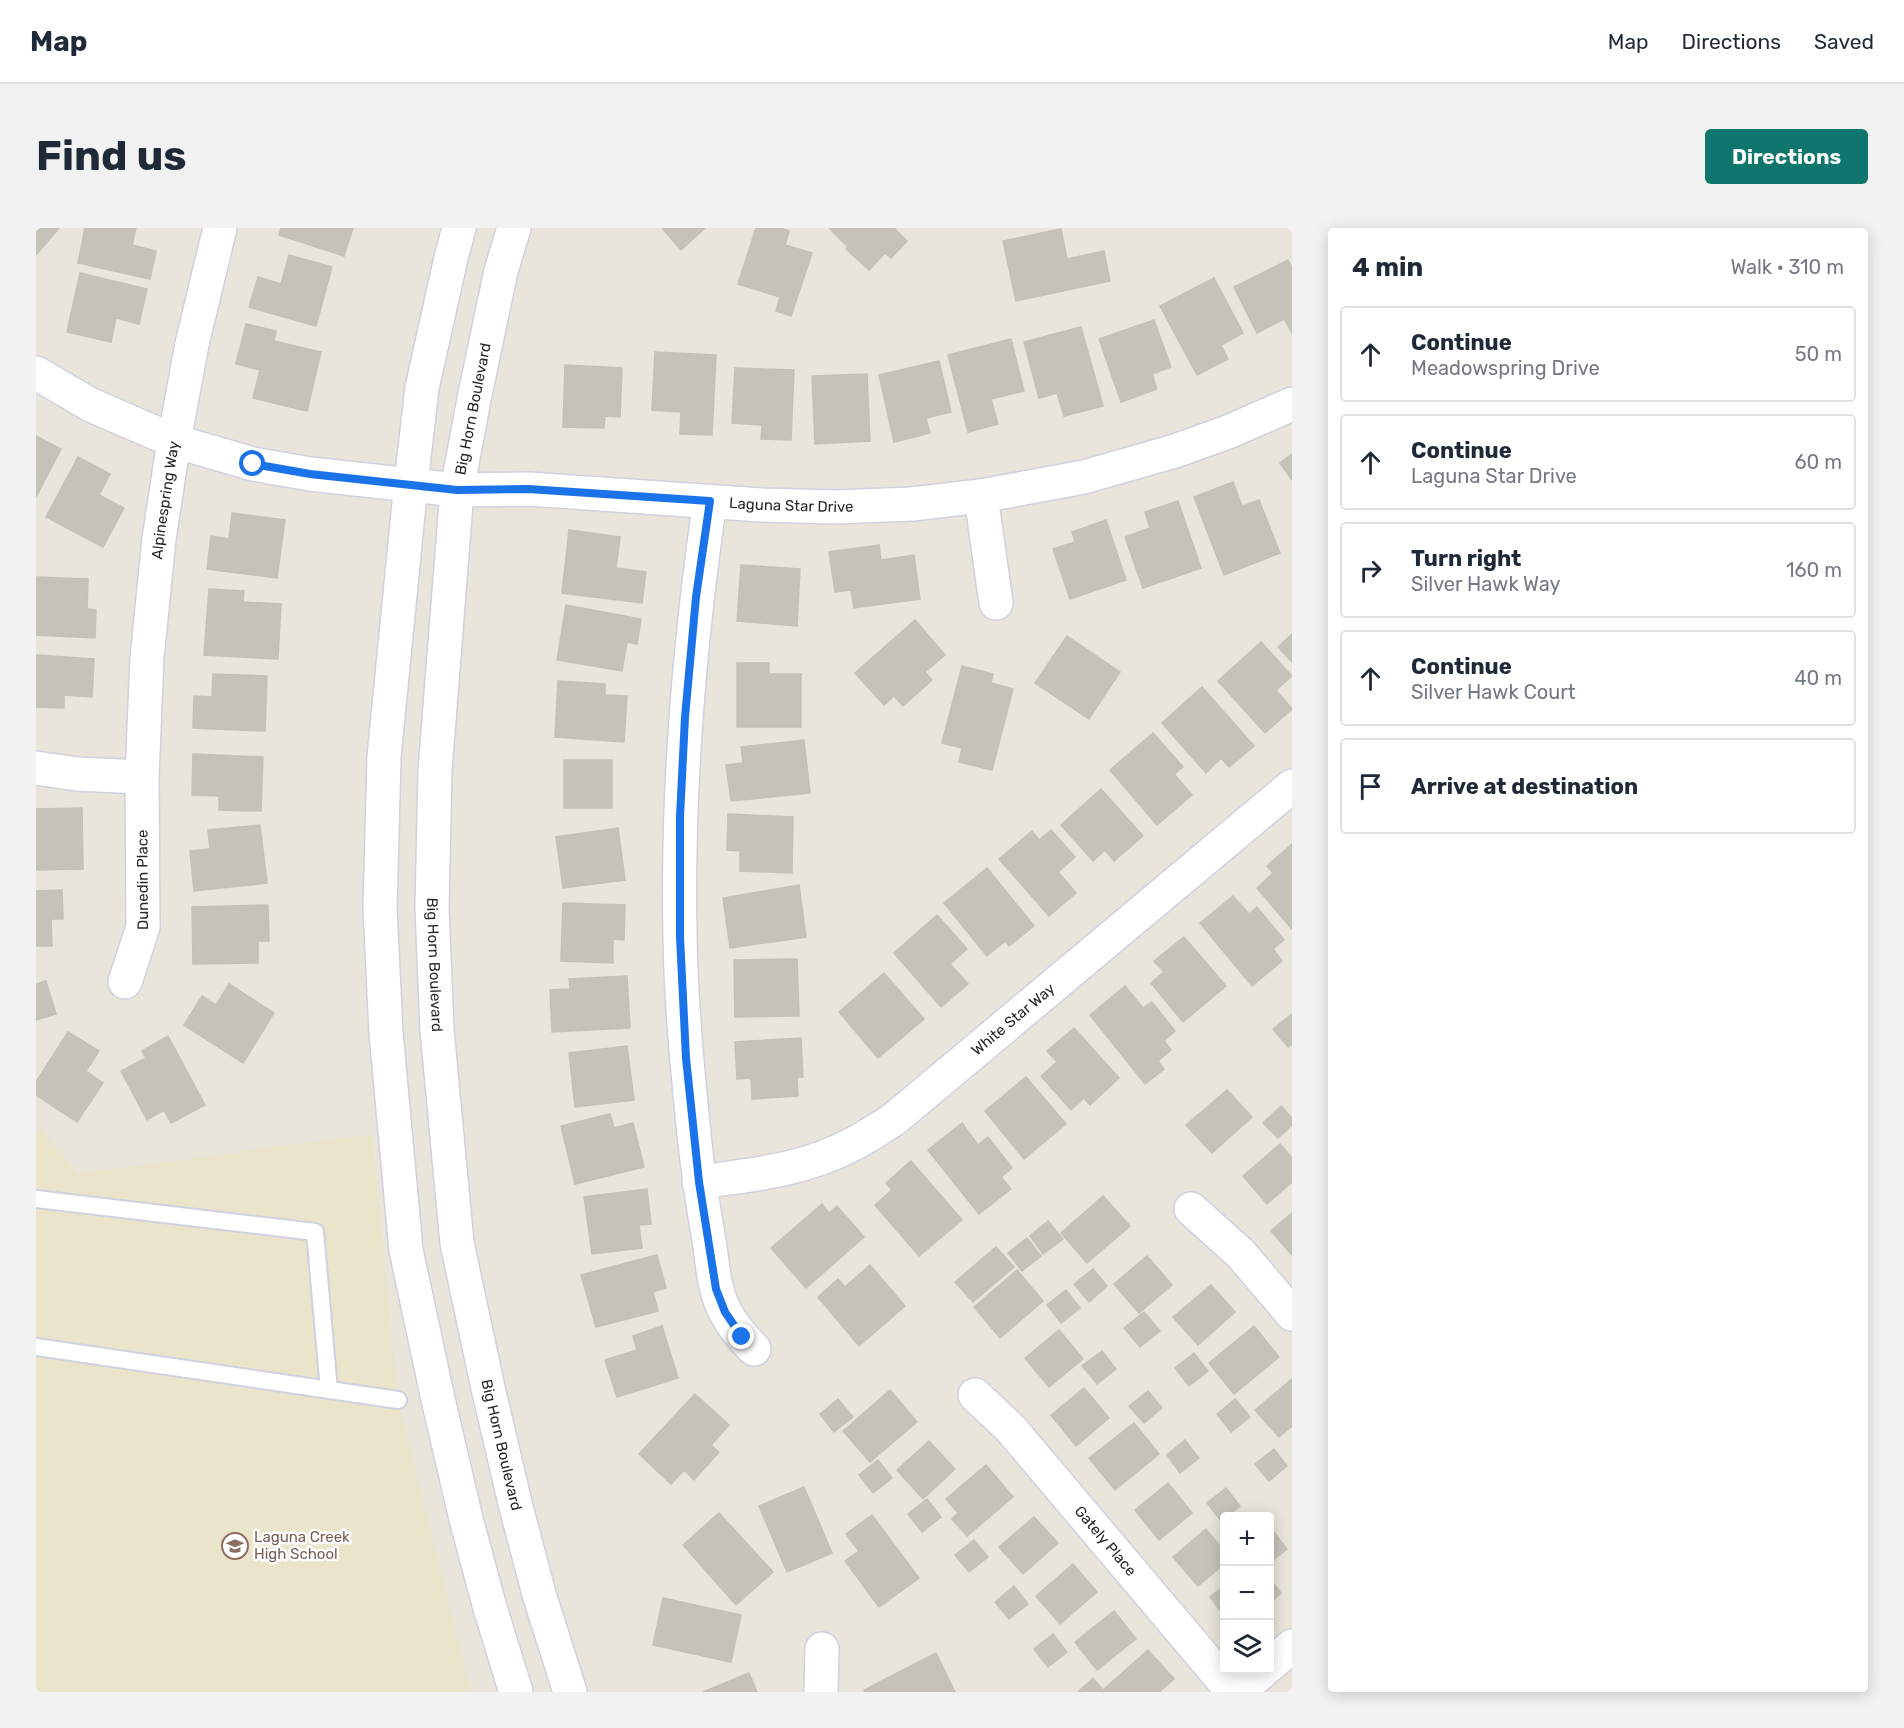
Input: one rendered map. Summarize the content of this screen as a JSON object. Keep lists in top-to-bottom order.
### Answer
{
  "streets": {
    "street": [
      "Big Horn Boulevard",
      "Alpinespring Way",
      "Laguna Star Drive",
      "Dunedin Place",
      "White Star Way",
      "Gately Place"
    ]
  },
  "crossings": [
    ["Big Horn Boulevard", "Laguna Star Drive"],
    ["Alpinespring Way", "Laguna Star Drive"],
    ["Alpinespring Way", "Dunedin Place"]
  ],
  "places": {
    "school or university": ["Laguna Creek High School"]
  },
  "page": {
    "header": "Map",
    "nav": ["Map", "Directions", "Saved"],
    "buttons": "Directions",
    "title": "Find us",
    "heading": ["4 min", "Walk · 310 m"],
    "list": [
      ["Continue", "Meadowspring Drive", "50 m"],
      ["Continue", "Laguna Star Drive", "60 m"],
      ["Turn right", "Silver Hawk Way", "160 m"],
      ["Continue", "Silver Hawk Court", "40 m"],
      "Arrive at destination"
    ],
    "map_buttons": ["+", "−"]
  }
}
